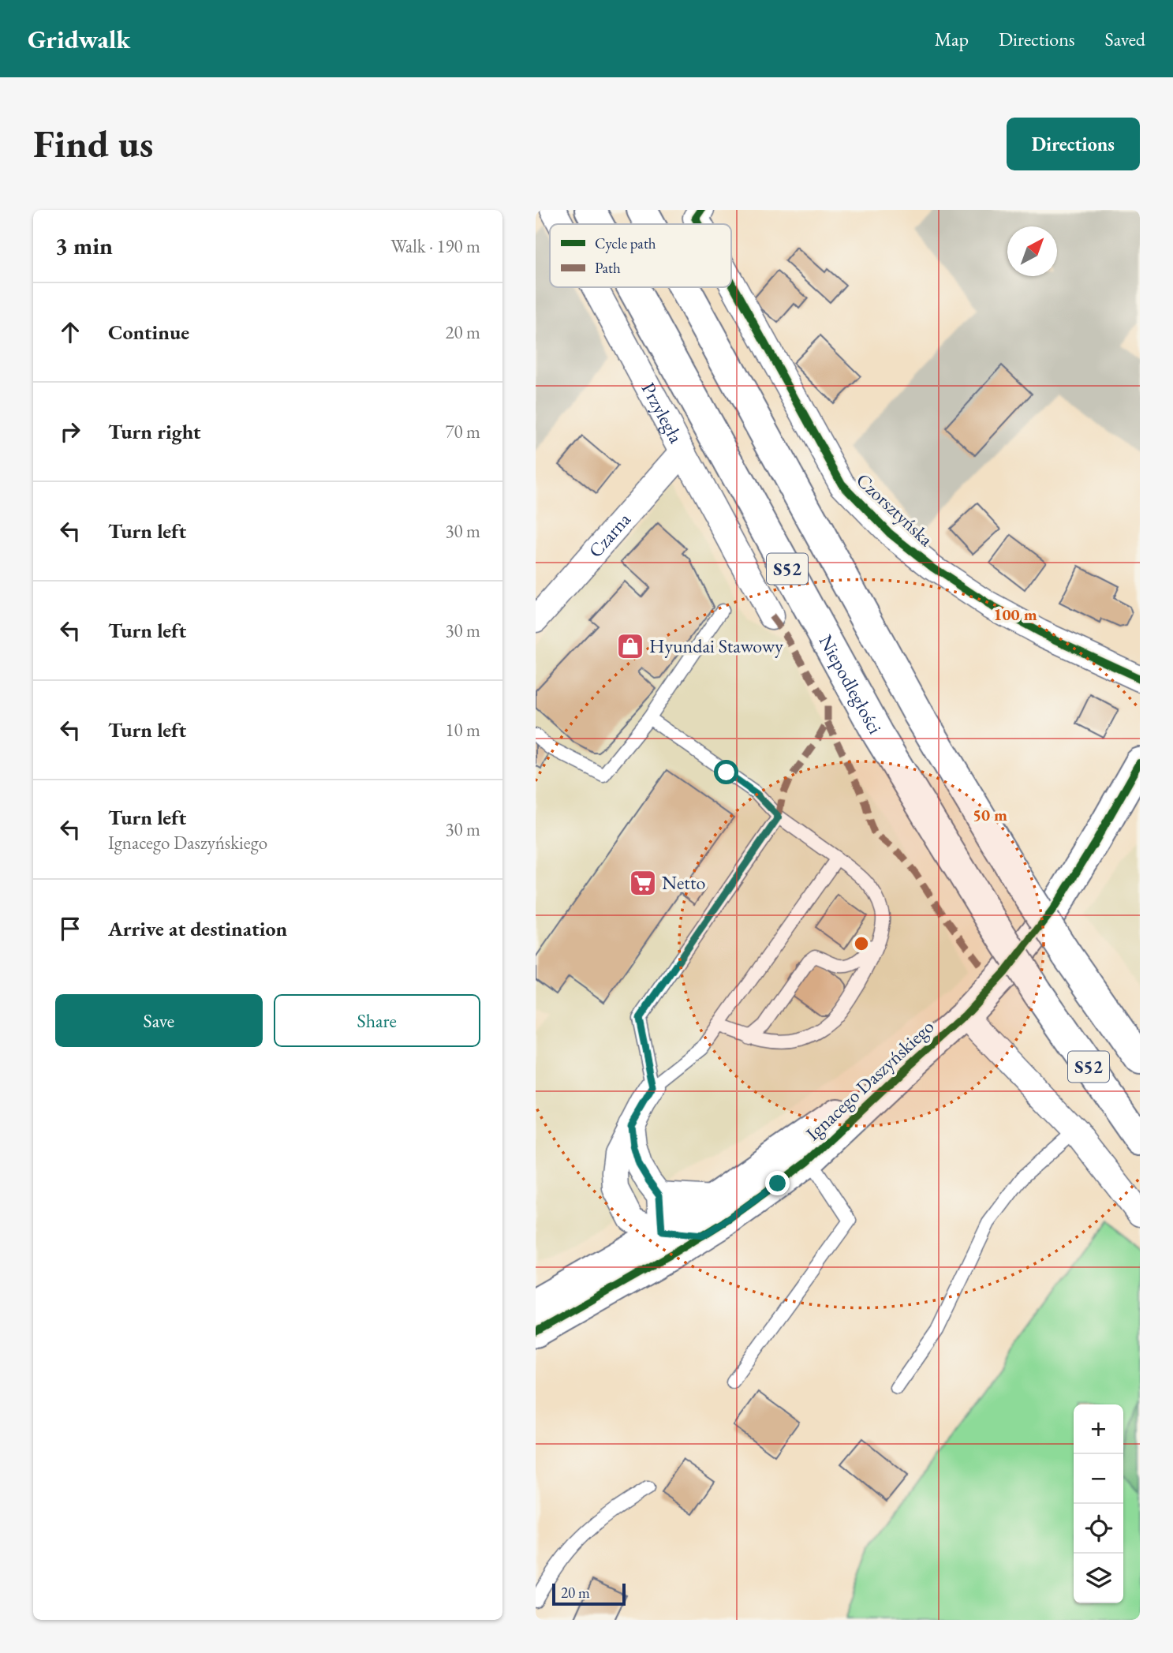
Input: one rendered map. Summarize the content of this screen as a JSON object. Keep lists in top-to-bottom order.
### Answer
{
  "streets": {
    "main road": ["S52", "Niepodległości", "Ignacego Daszyńskiego"],
    "street": ["Przyległa", "Czorsztyńska", "Czarna"]
  },
  "crossings": [
    ["Przyległa", "Czarna"]
  ],
  "places": {
    "shop": ["Hyundai Stawowy"],
    "supermarket": ["Netto"]
  },
  "legend": ["Cycle path", "Path"],
  "scale_bar": "20 m",
  "north": "top right",
  "page": {
    "header": "Gridwalk",
    "nav": ["Map", "Directions", "Saved"],
    "buttons": [
      "Directions",
      ["Save", "Share"]
    ],
    "title": "Find us",
    "heading": ["3 min", "Walk · 190 m"],
    "list": [
      ["Continue", "20 m"],
      ["Turn right", "70 m"],
      ["Turn left", "30 m"],
      ["Turn left", "30 m"],
      ["Turn left", "10 m"],
      ["Turn left", "Ignacego Daszyńskiego", "30 m"],
      "Arrive at destination"
    ],
    "map_buttons": ["+", "−"],
    "scale": "20 m"
  },
  "rings": ["100 m", "50 m"]
}
